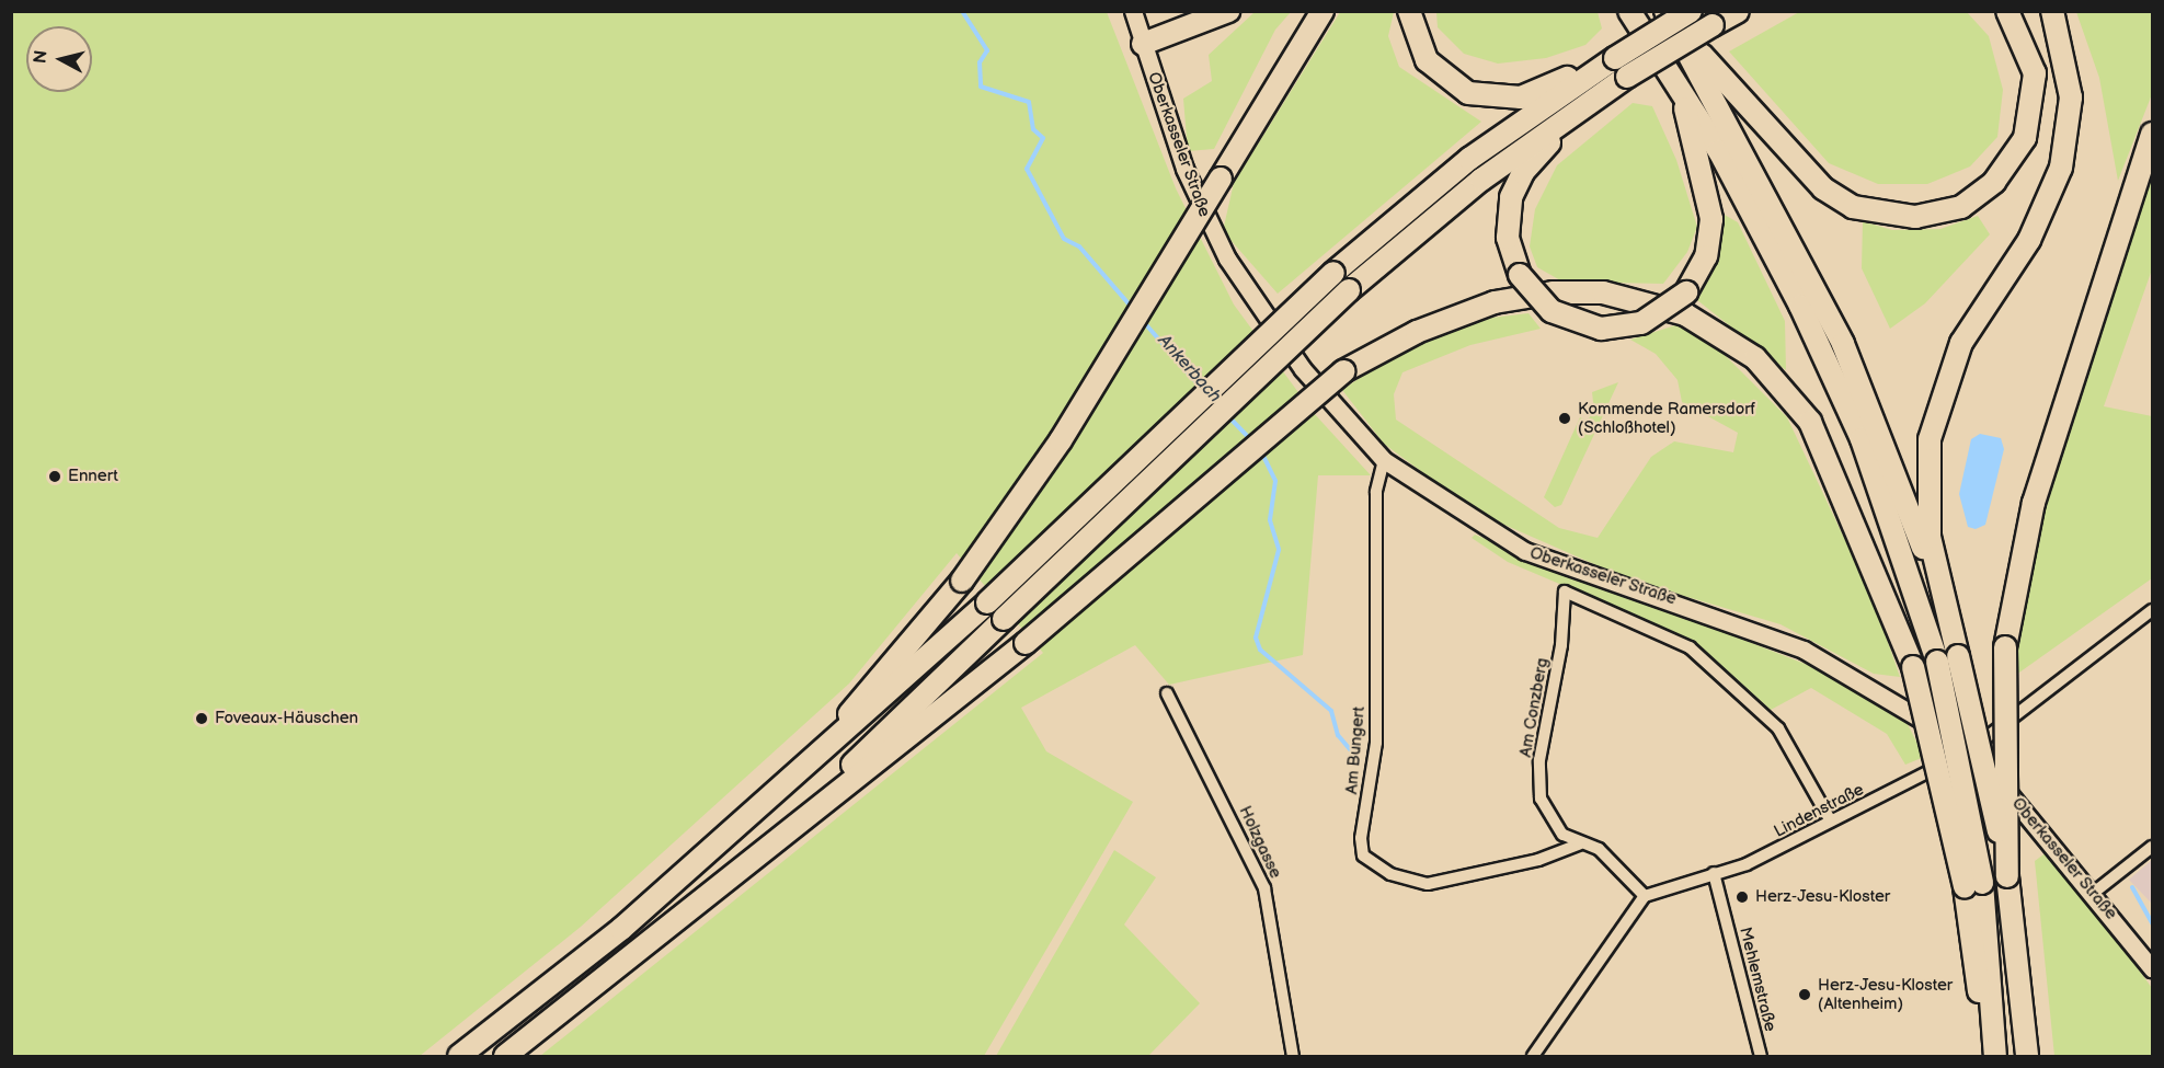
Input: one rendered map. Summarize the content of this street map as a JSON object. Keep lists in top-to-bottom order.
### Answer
{
  "streets": {
    "street": [
      "Oberkasseler Straße",
      "Am Conzberg",
      "Am Bungert",
      "Lindenstraße",
      "Holzgasse",
      "Mehlemstraße"
    ]
  },
  "crossings": [
    ["Oberkasseler Straße", "Am Bungert"],
    ["Oberkasseler Straße", "Lindenstraße"],
    ["Am Conzberg", "Am Bungert"],
    ["Am Conzberg", "Lindenstraße"],
    ["Lindenstraße", "Mehlemstraße"]
  ],
  "water": ["Ankerbach"],
  "places": [
    "Kommende Ramersdorf (Schloßhotel)",
    "Ennert",
    "Foveaux-Häuschen",
    "Herz-Jesu-Kloster",
    "Herz-Jesu-Kloster (Altenheim)"
  ],
  "north": "left"
}
